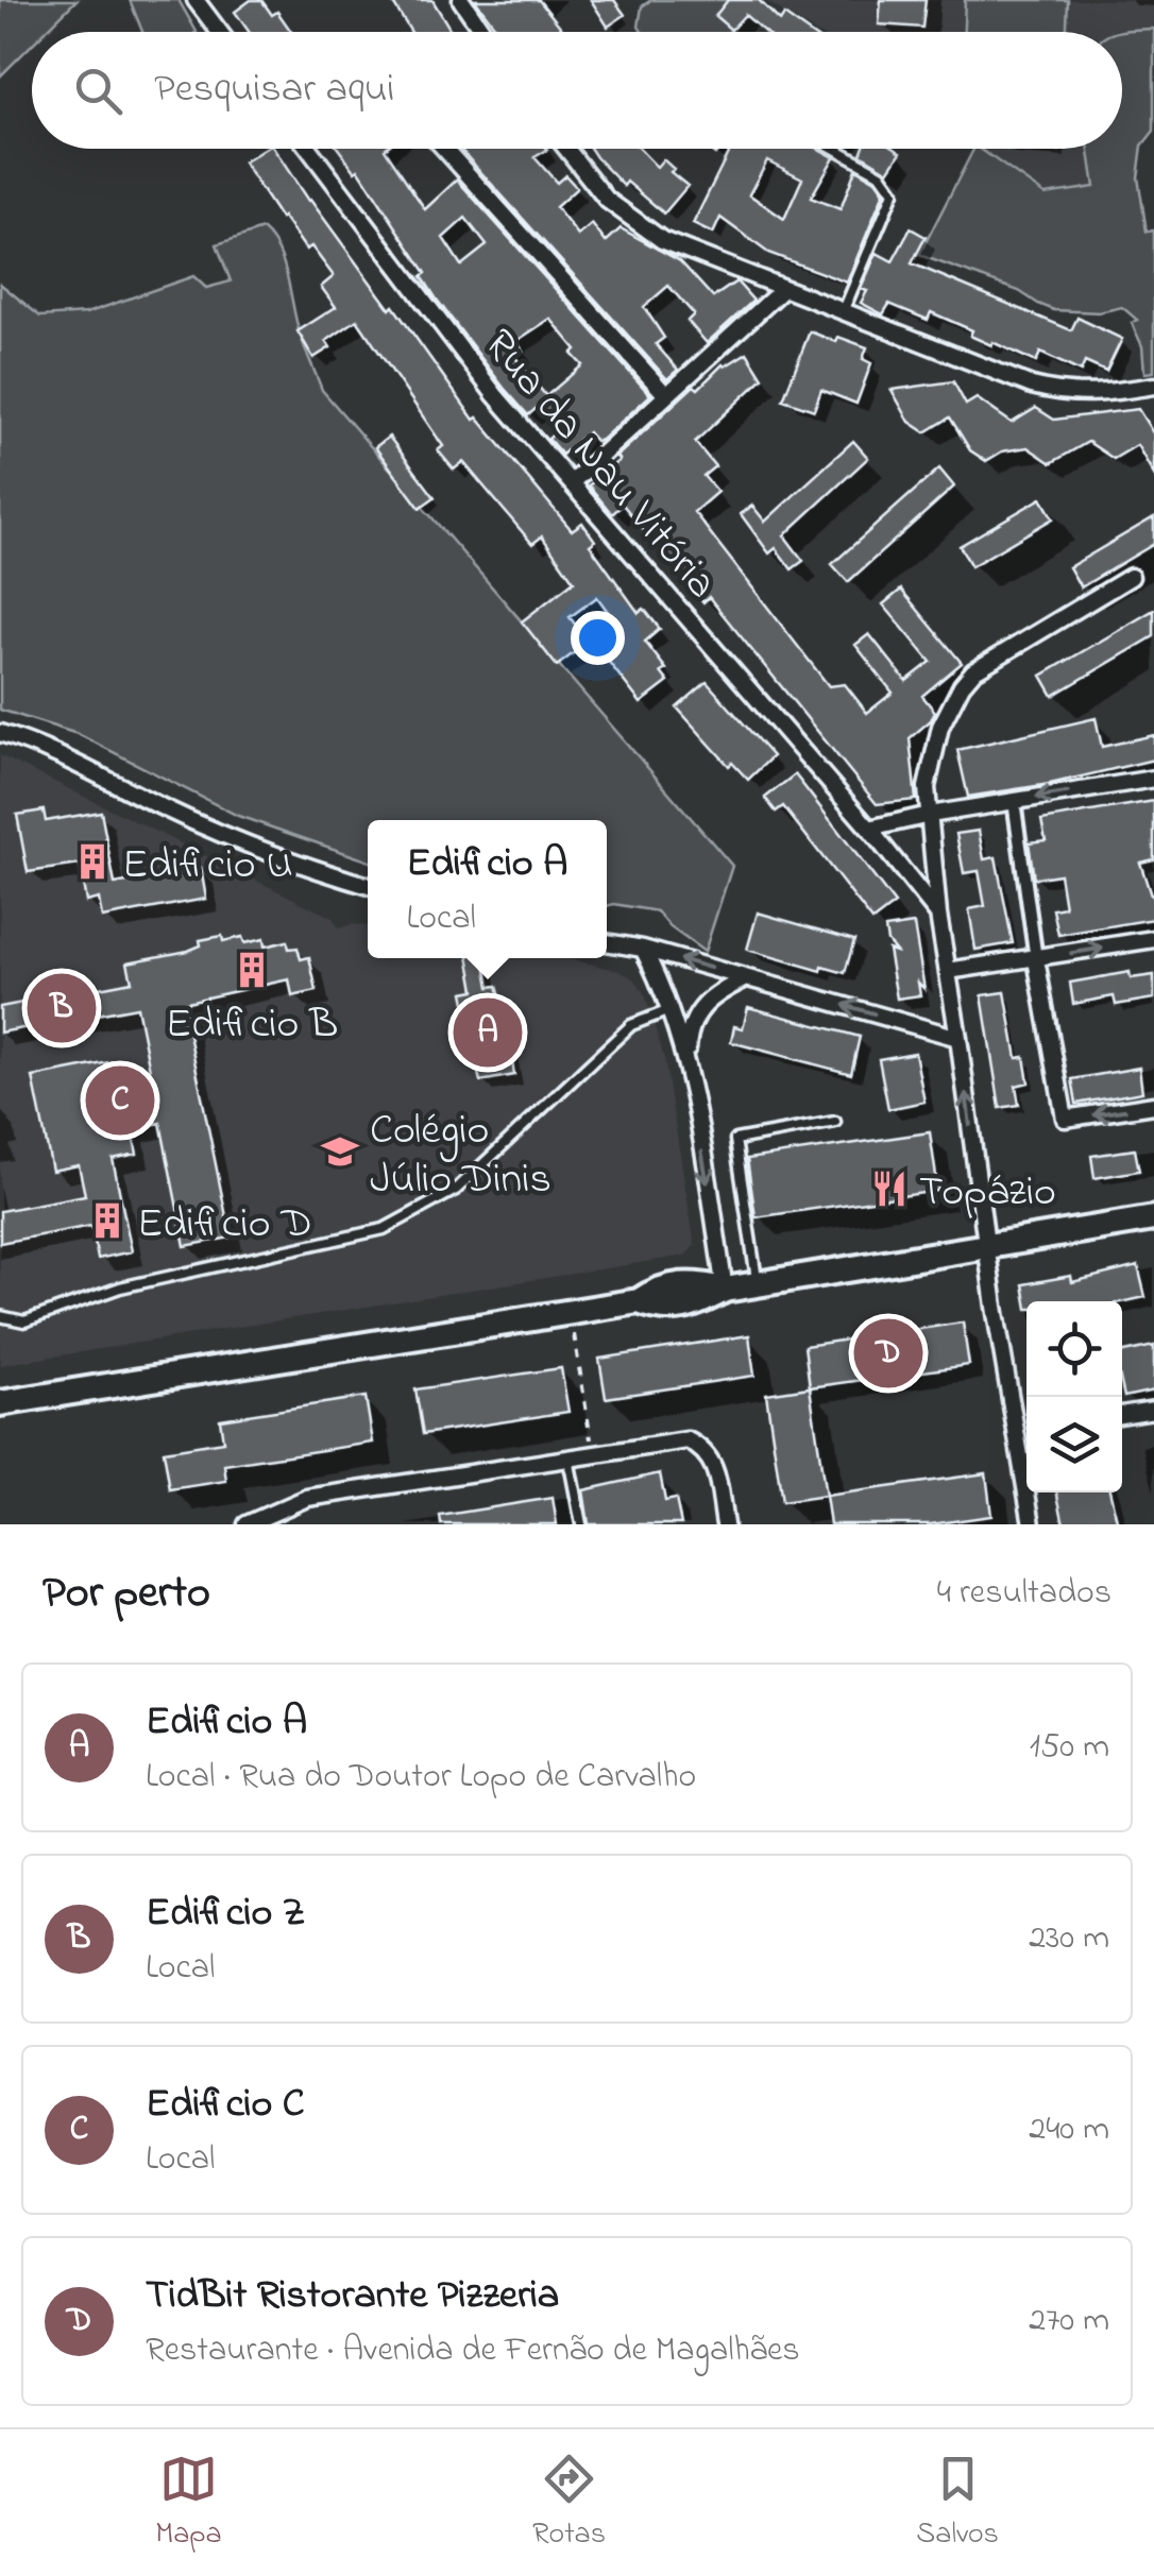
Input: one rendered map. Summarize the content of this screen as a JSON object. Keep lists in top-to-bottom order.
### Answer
{
  "streets": {
    "street": ["Rua da Nau Vitória"]
  },
  "places": {
    "building": ["Edificio U", "Edificio B", "Edificio D"],
    "school or university": ["Colégio Júlio Dinis"],
    "restaurant": ["Topázio"]
  },
  "page": {
    "search": "Pesquisar aqui",
    "popup": ["Edificio A", "Local"],
    "pins": [
      "B",
      "A",
      "C",
      "D"
    ],
    "heading": ["Por perto", "4 resultados"],
    "list": [
      {
        "mark": "A",
        "name": "Edificio A",
        "note": "Local · Rua do Doutor Lopo de Carvalho",
        "value": "150 m"
      },
      {
        "mark": "B",
        "name": "Edificio Z",
        "note": "Local",
        "value": "230 m"
      },
      {
        "mark": "C",
        "name": "Edificio C",
        "note": "Local",
        "value": "240 m"
      },
      {
        "mark": "D",
        "name": "TidBit Ristorante Pizzeria",
        "note": "Restaurante · Avenida de Fernão de Magalhães",
        "value": "270 m"
      }
    ],
    "nav": ["Mapa", "Rotas", "Salvos"]
  }
}
